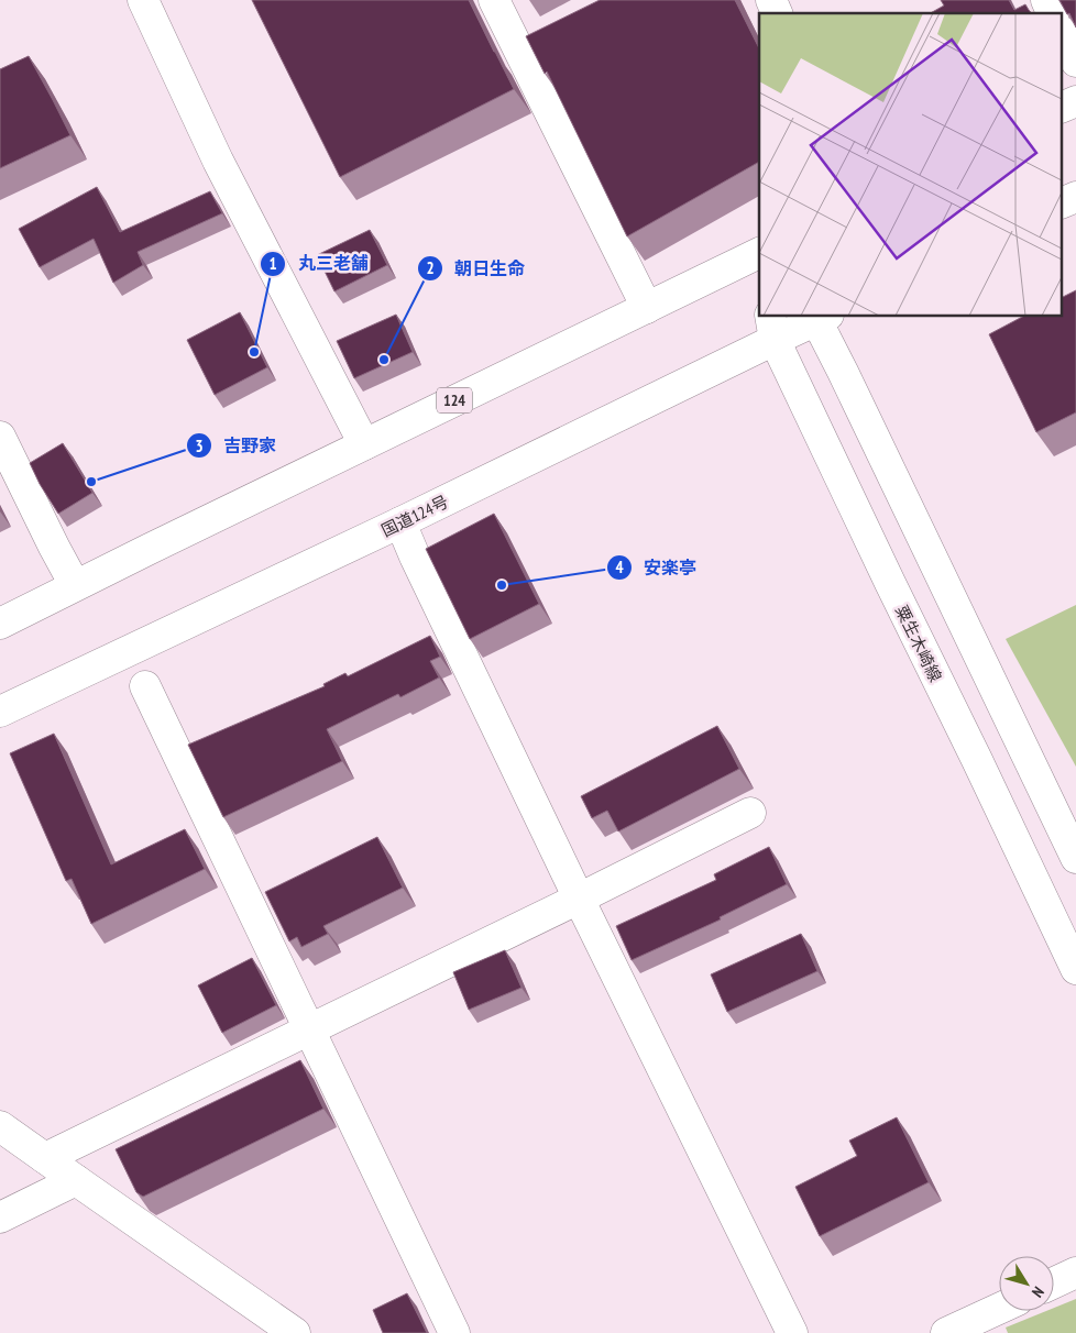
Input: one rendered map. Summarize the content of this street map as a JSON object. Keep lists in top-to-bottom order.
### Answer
{
  "streets": {
    "main road": ["124", "国道124号", "粟生木崎線"]
  },
  "crossings": [
    ["国道124号", "粟生木崎線"]
  ],
  "places": [
    "丸三老舗",
    "朝日生命",
    "吉野家",
    "安楽亭"
  ],
  "north": "bottom right"
}
